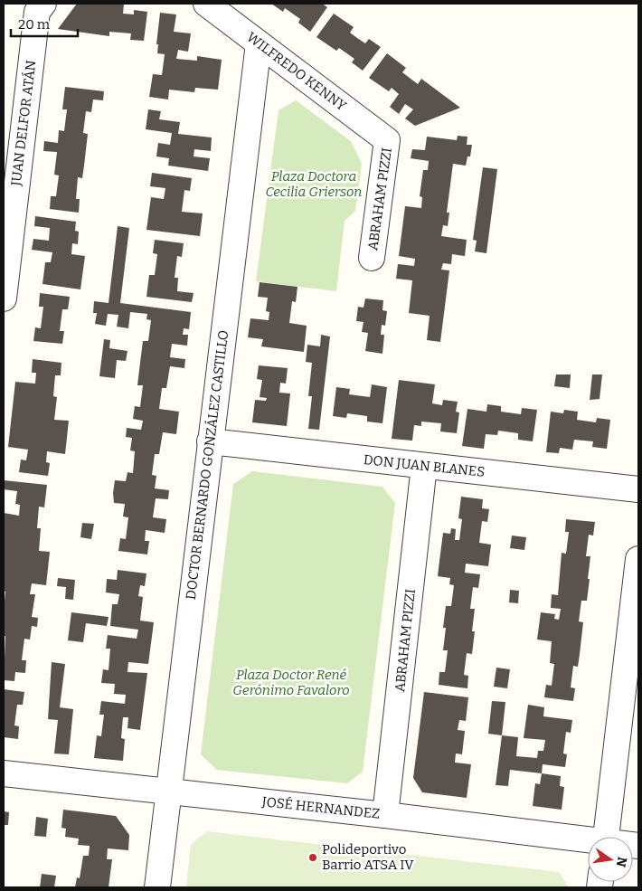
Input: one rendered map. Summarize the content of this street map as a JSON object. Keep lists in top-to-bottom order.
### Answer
{
  "streets": {
    "street": [
      "WILFREDO KENNY",
      "JUAN DELFOR ATÁN",
      "ABRAHAM PIZZI",
      "DOCTOR BERNARDO GONZÁLEZ CASTILLO",
      "DON JUAN BLANES",
      "JOSÉ HERNANDEZ"
    ]
  },
  "crossings": [
    ["WILFREDO KENNY", "ABRAHAM PIZZI"],
    ["WILFREDO KENNY", "DOCTOR BERNARDO GONZÁLEZ CASTILLO"],
    ["ABRAHAM PIZZI", "DON JUAN BLANES"],
    ["ABRAHAM PIZZI", "JOSÉ HERNANDEZ"],
    ["DOCTOR BERNARDO GONZÁLEZ CASTILLO", "DON JUAN BLANES"],
    ["DOCTOR BERNARDO GONZÁLEZ CASTILLO", "JOSÉ HERNANDEZ"]
  ],
  "parks": ["Plaza Doctora Cecilia Grierson", "Plaza Doctor René Gerónimo Favaloro"],
  "places": ["Polideportivo Barrio ATSA IV"],
  "scale_bar": "20 m",
  "north": "right"
}
